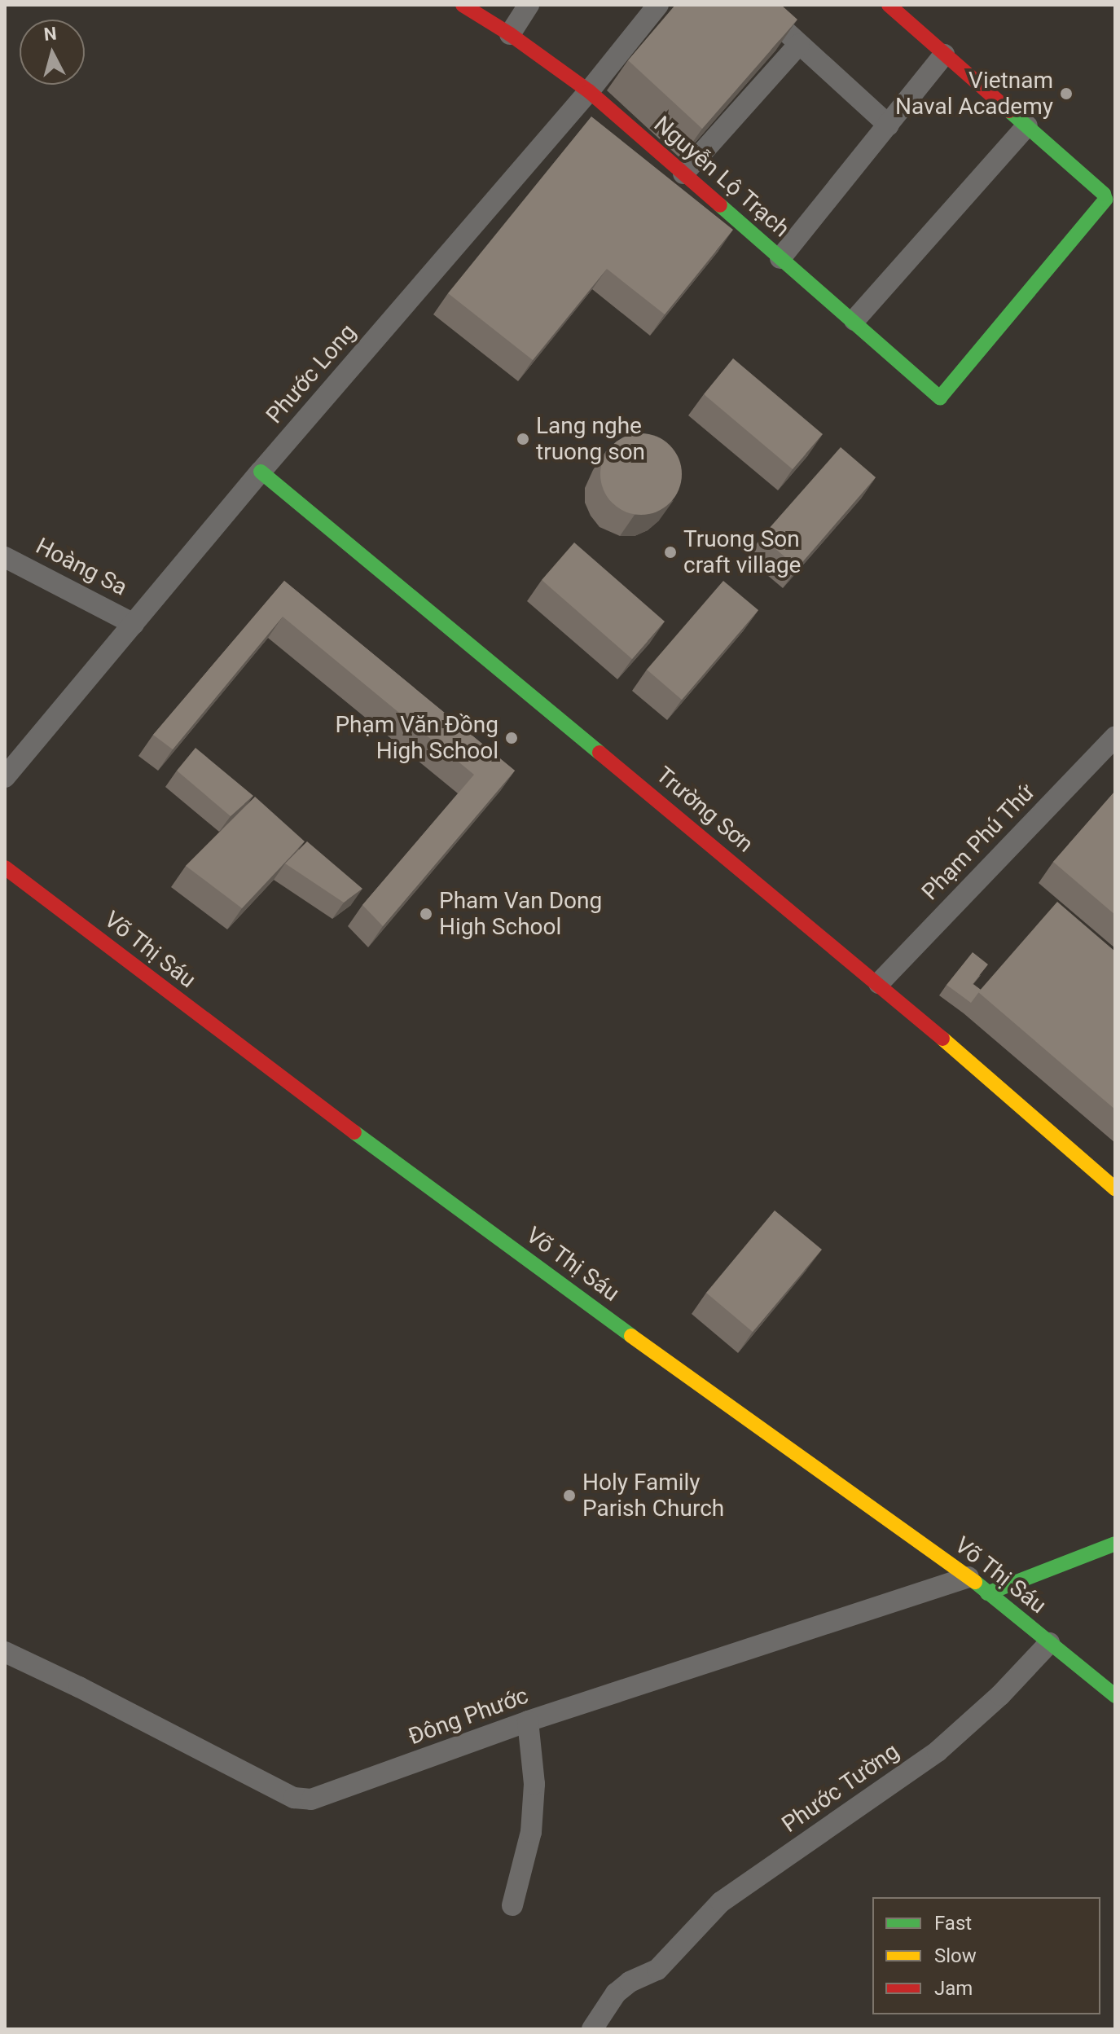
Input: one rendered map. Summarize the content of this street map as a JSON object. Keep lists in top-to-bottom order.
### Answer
{
  "streets": {
    "street": [
      "Nguyễn Lộ Trạch",
      "Phước Long",
      "Hoàng Sa",
      "Trường Sơn",
      "Phạm Phú Thứ",
      "Võ Thị Sáu",
      "Đông Phước",
      "Phước Tường"
    ]
  },
  "crossings": [
    ["Nguyễn Lộ Trạch", "Phước Long"],
    ["Phước Long", "Hoàng Sa"],
    ["Phước Long", "Trường Sơn"],
    ["Trường Sơn", "Phạm Phú Thứ"],
    ["Võ Thị Sáu", "Đông Phước"],
    ["Võ Thị Sáu", "Phước Tường"]
  ],
  "places": [
    "Vietnam Naval Academy",
    "Lang nghe truong son",
    "Truong Son craft village",
    "Phạm Văn Đồng High School",
    "Pham Van Dong High School",
    "Holy Family Parish Church"
  ],
  "legend": ["Fast", "Slow", "Jam"],
  "north": "top"
}
